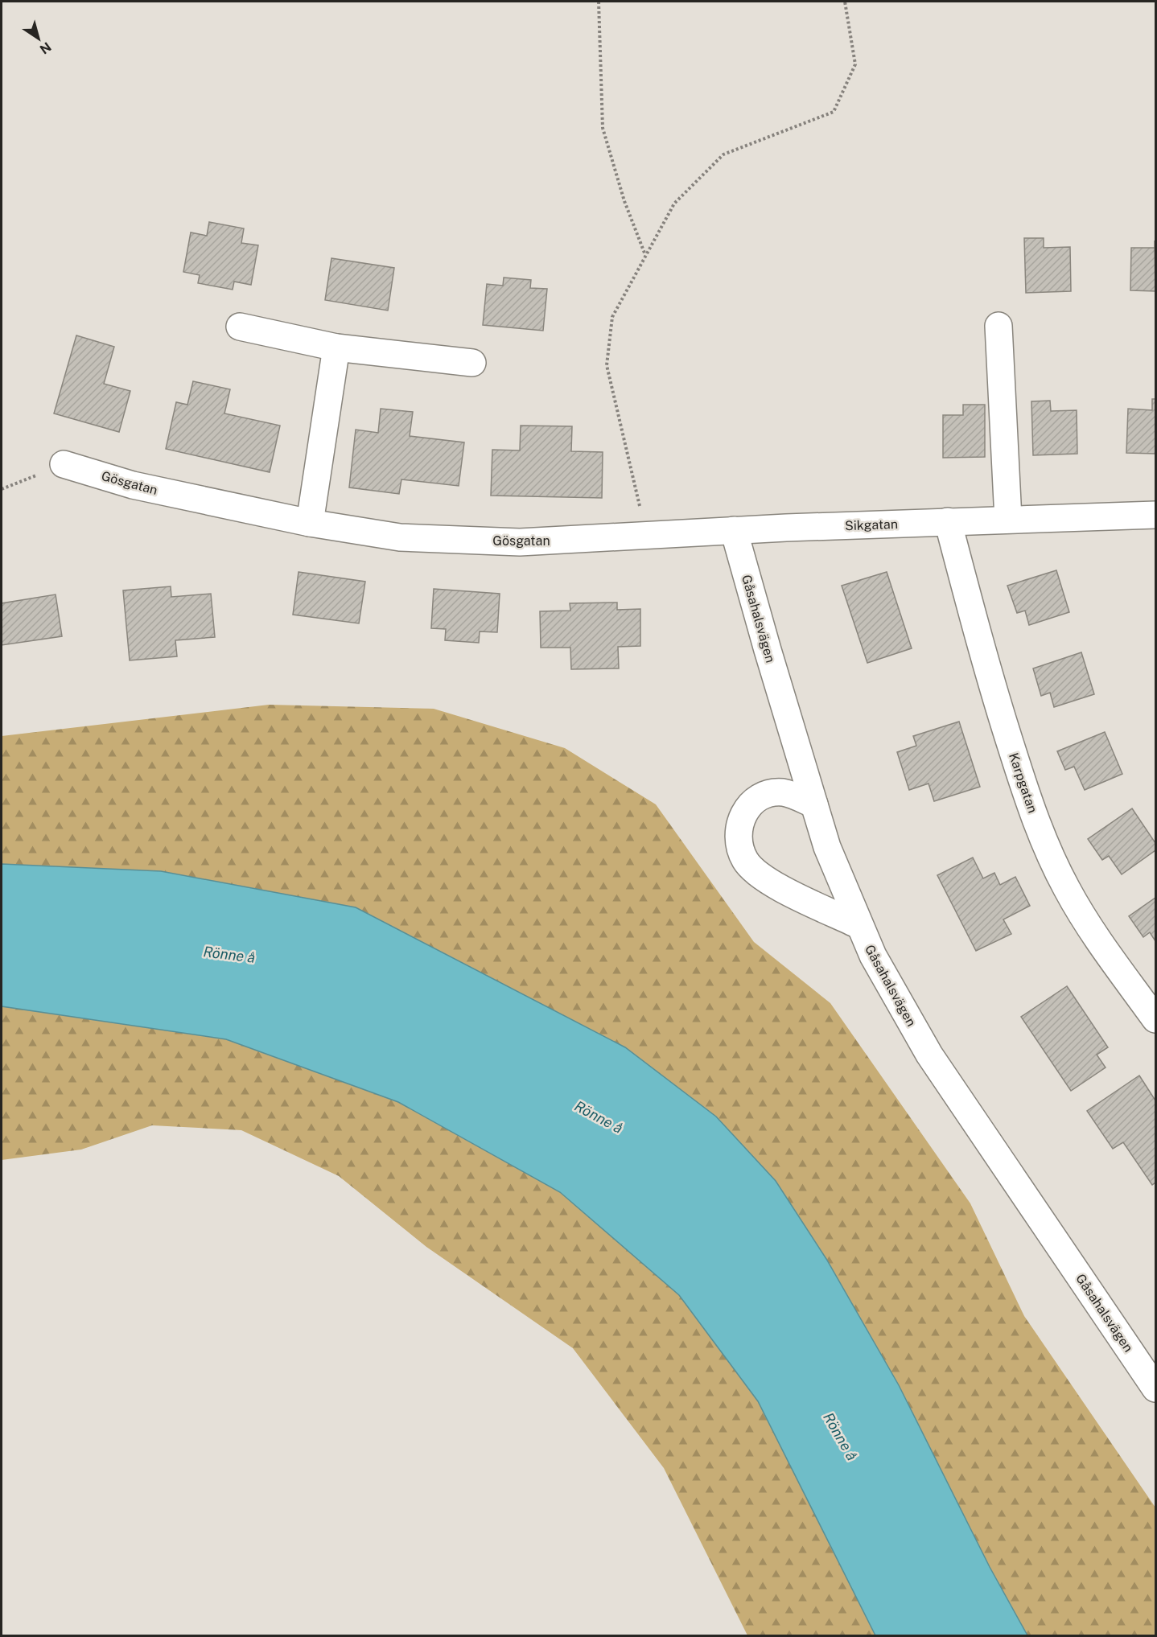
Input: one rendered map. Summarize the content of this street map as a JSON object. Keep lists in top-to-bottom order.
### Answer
{
  "streets": {
    "street": [
      "Gösgatan",
      "Sikgatan",
      "Gåsahalsvägen",
      "Karpgatan"
    ]
  },
  "crossings": [
    ["Gösgatan", "Sikgatan"],
    ["Gösgatan", "Gåsahalsvägen"],
    ["Sikgatan", "Gåsahalsvägen"],
    ["Sikgatan", "Karpgatan"]
  ],
  "water": ["Rönne å"],
  "north": "bottom right"
}
